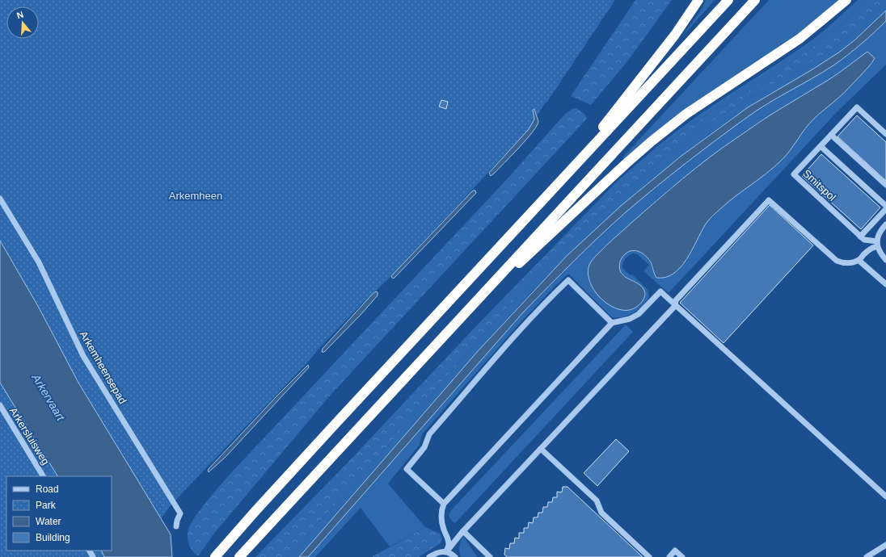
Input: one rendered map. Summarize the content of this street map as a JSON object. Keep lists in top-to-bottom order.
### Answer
{
  "streets": {
    "street": ["Smitspol", "Arkemheensepad", "Arkersluisweg"]
  },
  "water": ["Arkervaart"],
  "parks": ["Arkemheen"],
  "legend": [
    "Road",
    "Park",
    "Water",
    "Building"
  ],
  "north": "top"
}
